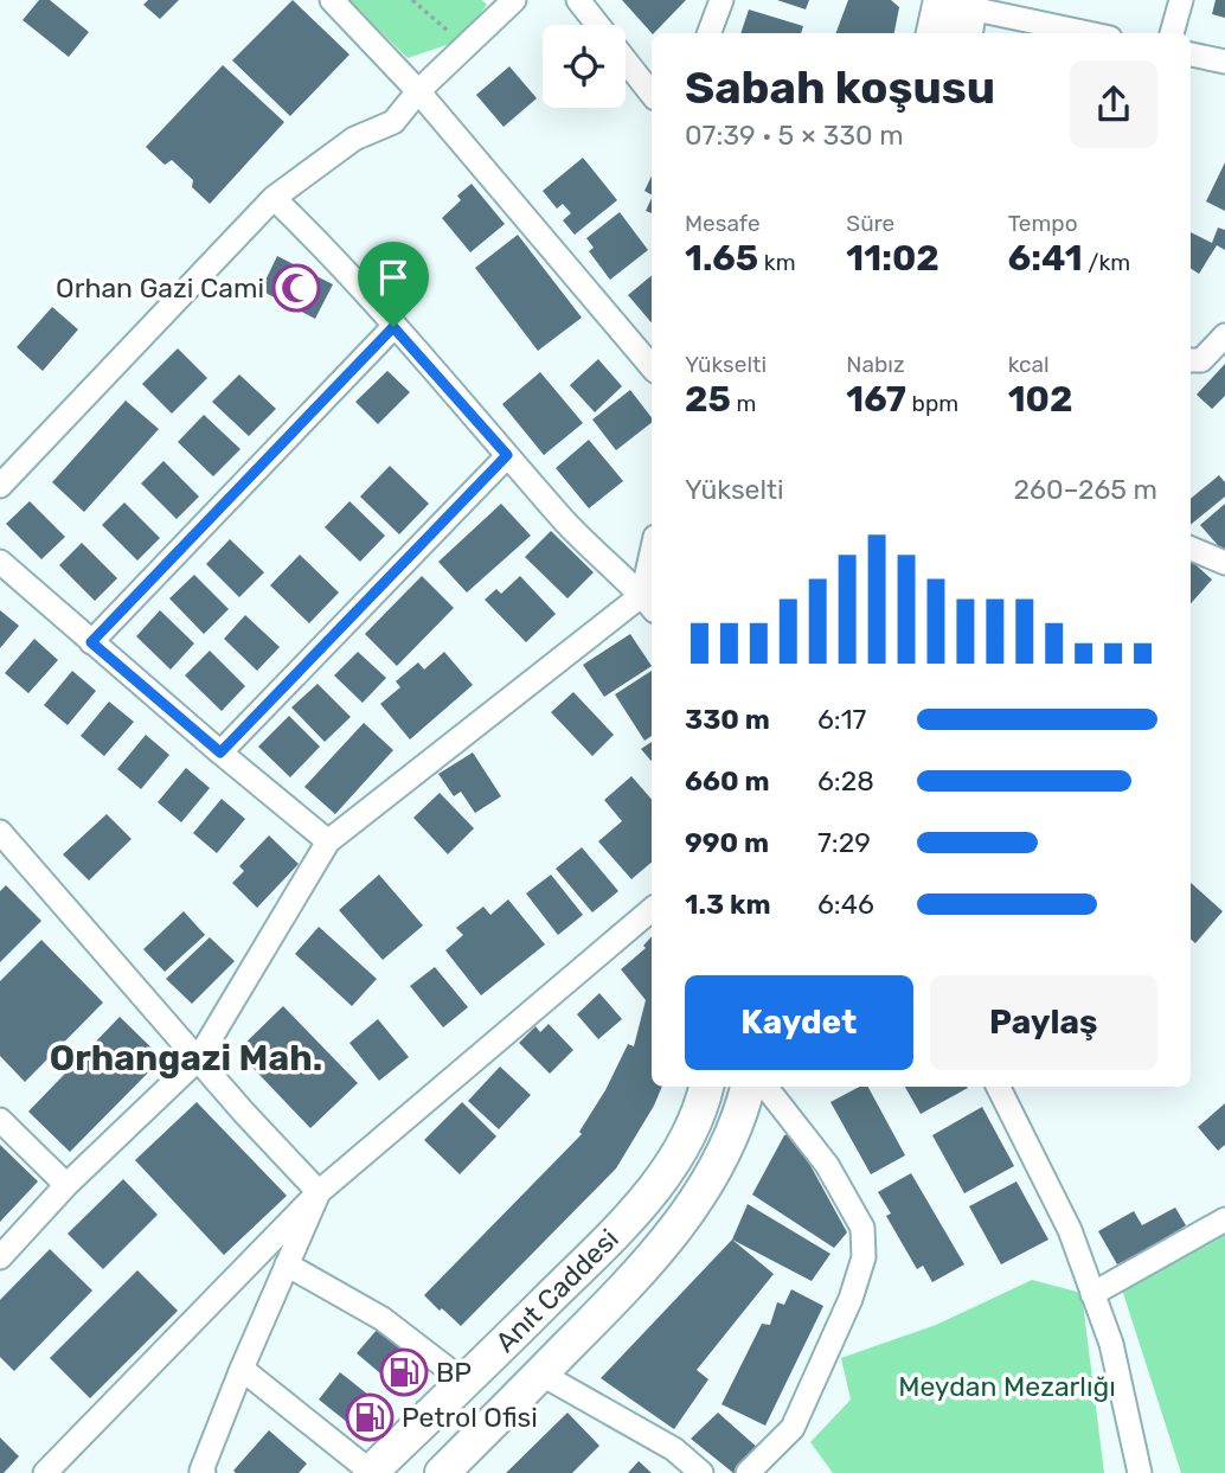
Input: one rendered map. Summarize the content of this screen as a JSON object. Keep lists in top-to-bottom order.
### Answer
{
  "streets": {
    "main road": ["Anıt Caddesi"]
  },
  "districts": ["Orhangazi Mah."],
  "parks": ["Meydan Mezarlığı"],
  "places": {
    "mosque": ["Orhan Gazi Cami"],
    "fuel station": ["BP", "Petrol Ofisi"]
  },
  "page": {
    "heading": ["Sabah koşusu", "07:39 · 5 × 330 m"],
    "stats": [
      ["Mesafe", "1.65 km"],
      ["Süre", "11:02"],
      ["Tempo", "6:41 /km"],
      ["Yükselti", "25 m"],
      ["Nabız", "167 bpm"],
      ["kcal", "102"]
    ],
    "chart": ["Yükselti", "260–265 m"],
    "list": [
      {
        "name": "330 m",
        "note": "6:17"
      },
      {
        "name": "660 m",
        "note": "6:28"
      },
      {
        "name": "990 m",
        "note": "7:29"
      },
      {
        "name": "1.3 km",
        "note": "6:46"
      }
    ],
    "buttons": ["Kaydet", "Paylaş"]
  }
}
